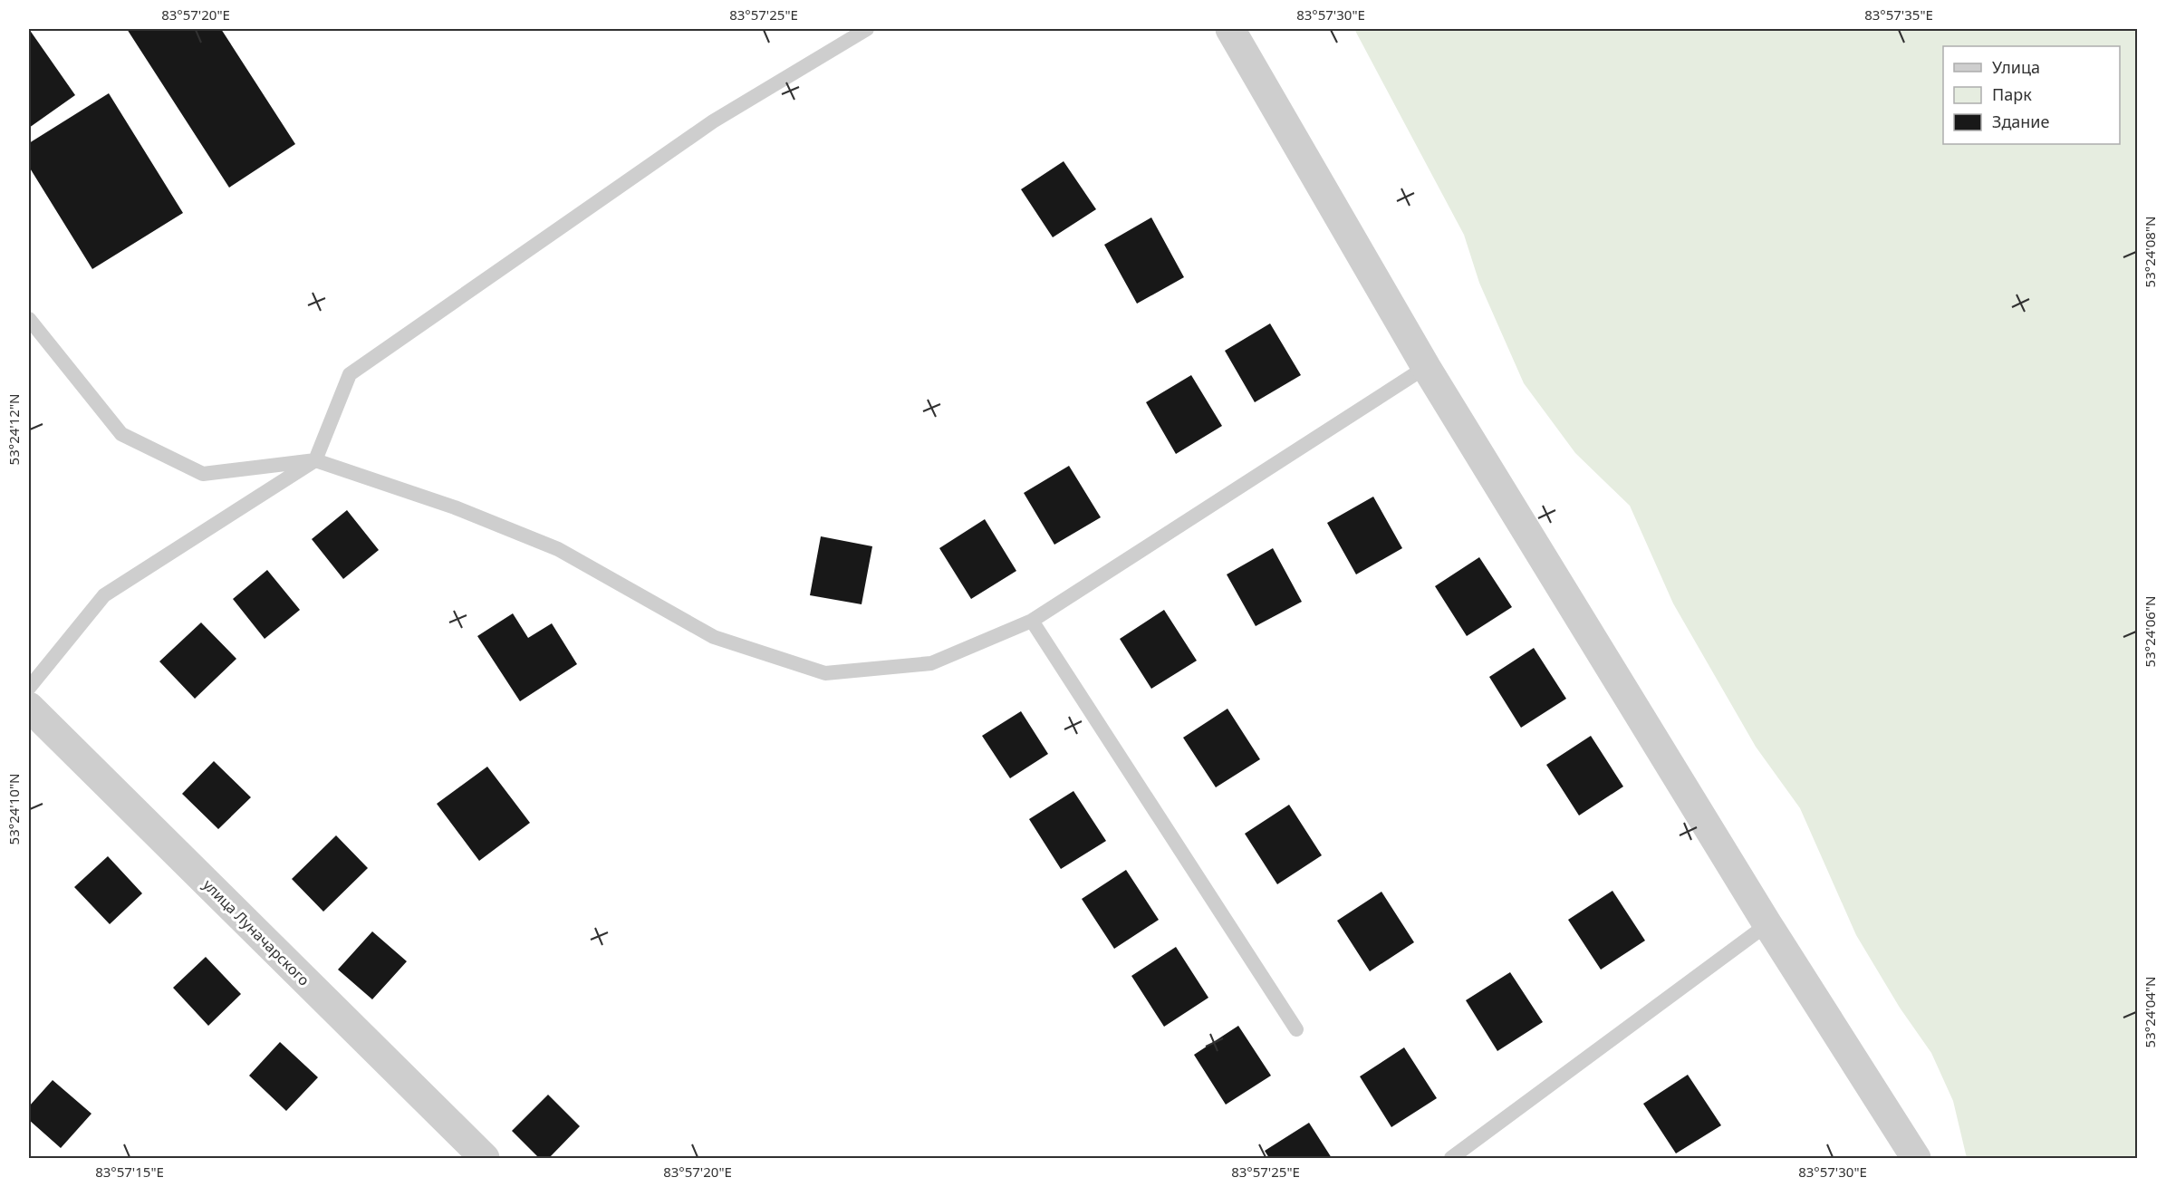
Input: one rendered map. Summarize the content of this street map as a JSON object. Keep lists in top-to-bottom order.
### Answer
{
  "streets": {
    "street": ["улица Луначарского"]
  },
  "legend": ["Улица", "Парк", "Здание"],
  "coordinates": [
    "83°57'20\"E",
    "83°57'25\"E",
    "83°57'30\"E",
    "83°57'35\"E",
    "53°24'08\"N",
    "53°24'12\"N",
    "53°24'06\"N",
    "53°24'10\"N",
    "53°24'04\"N",
    "83°57'15\"E"
  ]
}
